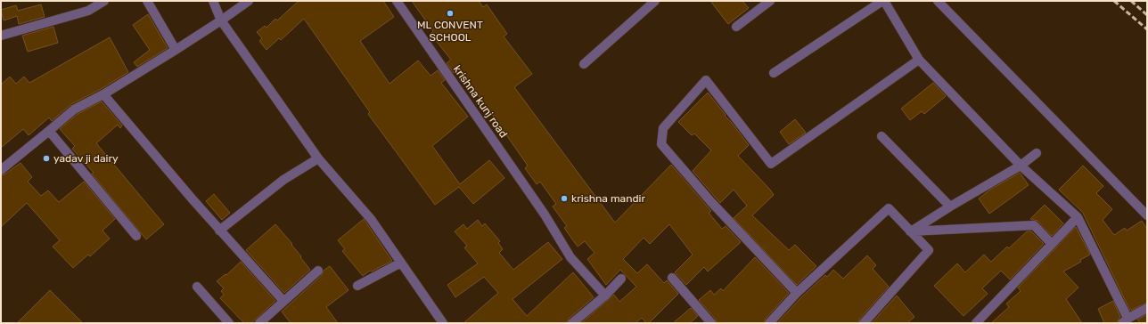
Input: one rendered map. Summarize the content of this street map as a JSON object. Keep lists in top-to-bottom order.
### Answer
{
  "streets": {
    "street": ["krishna kunj road"]
  },
  "places": ["ML CONVENT SCHOOL", "yadav ji dairy", "krishna mandir"]
}
